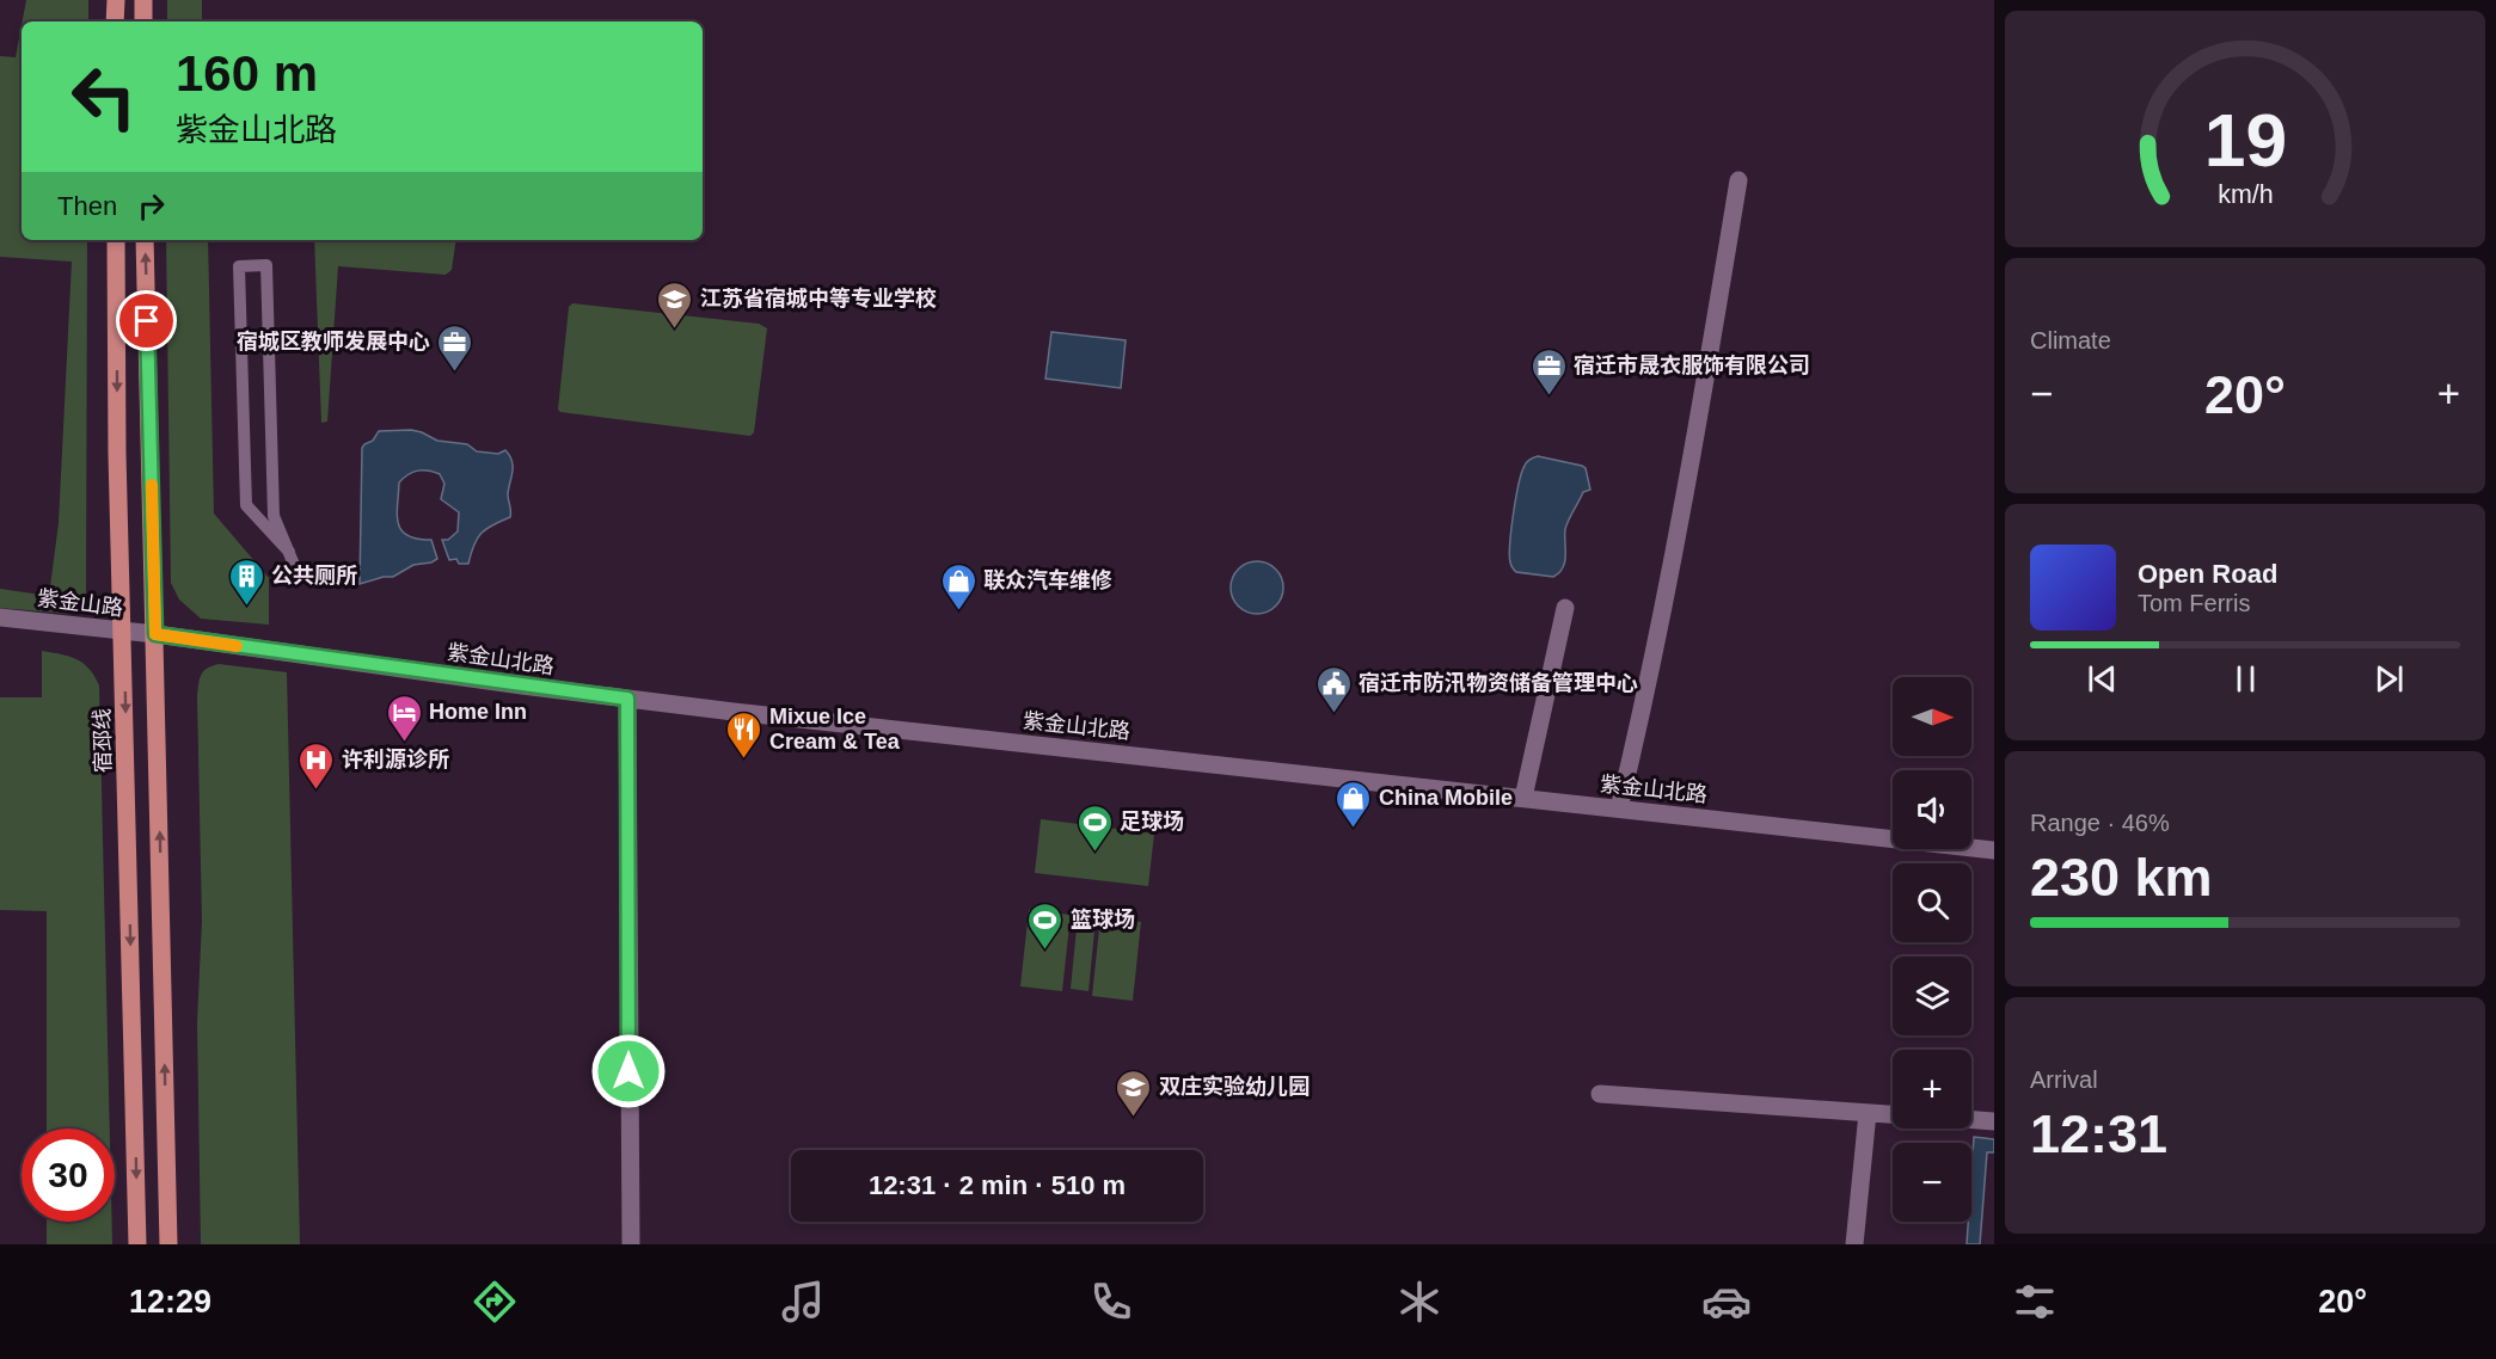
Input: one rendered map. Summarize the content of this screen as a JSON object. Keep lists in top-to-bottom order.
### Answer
{
  "streets": {
    "main road": ["宿邳线"],
    "street": ["紫金山路", "紫金山北路"]
  },
  "crossings": [
    ["紫金山路", "紫金山北路"],
    ["紫金山路", "宿邳线"]
  ],
  "places": {
    "school or university": ["江苏省宿城中等专业学校", "双庄实验幼儿园"],
    "office": ["宿城区教师发展中心", "宿迁市晟衣服饰有限公司"],
    "building": ["公共厕所"],
    "shop": ["联众汽车维修", "China Mobile"],
    "public building": ["宿迁市防汛物资储备管理中心"],
    "hotel": ["Home Inn"],
    "restaurant": ["Mixue Ice Cream & Tea"],
    "hospital": ["许利源诊所"],
    "sports": ["足球场", "篮球场"]
  },
  "north": "right",
  "page": {
    "turn": ["160 m", "紫金山北路"],
    "then": "Then",
    "tile": [
      "Climate",
      ["Range · 46%", "230 km"],
      ["Arrival", "12:31"]
    ],
    "heat": ["−", "20°", "+"],
    "song": ["Open Road", "Tom Ferris"],
    "map_buttons": ["+", "−"],
    "limit": "30",
    "trip": "12:31 · 2 min · 510 m",
    "tabs": ["12:29", "20°"],
    "gauge": ["19", "km/h"]
  }
}
